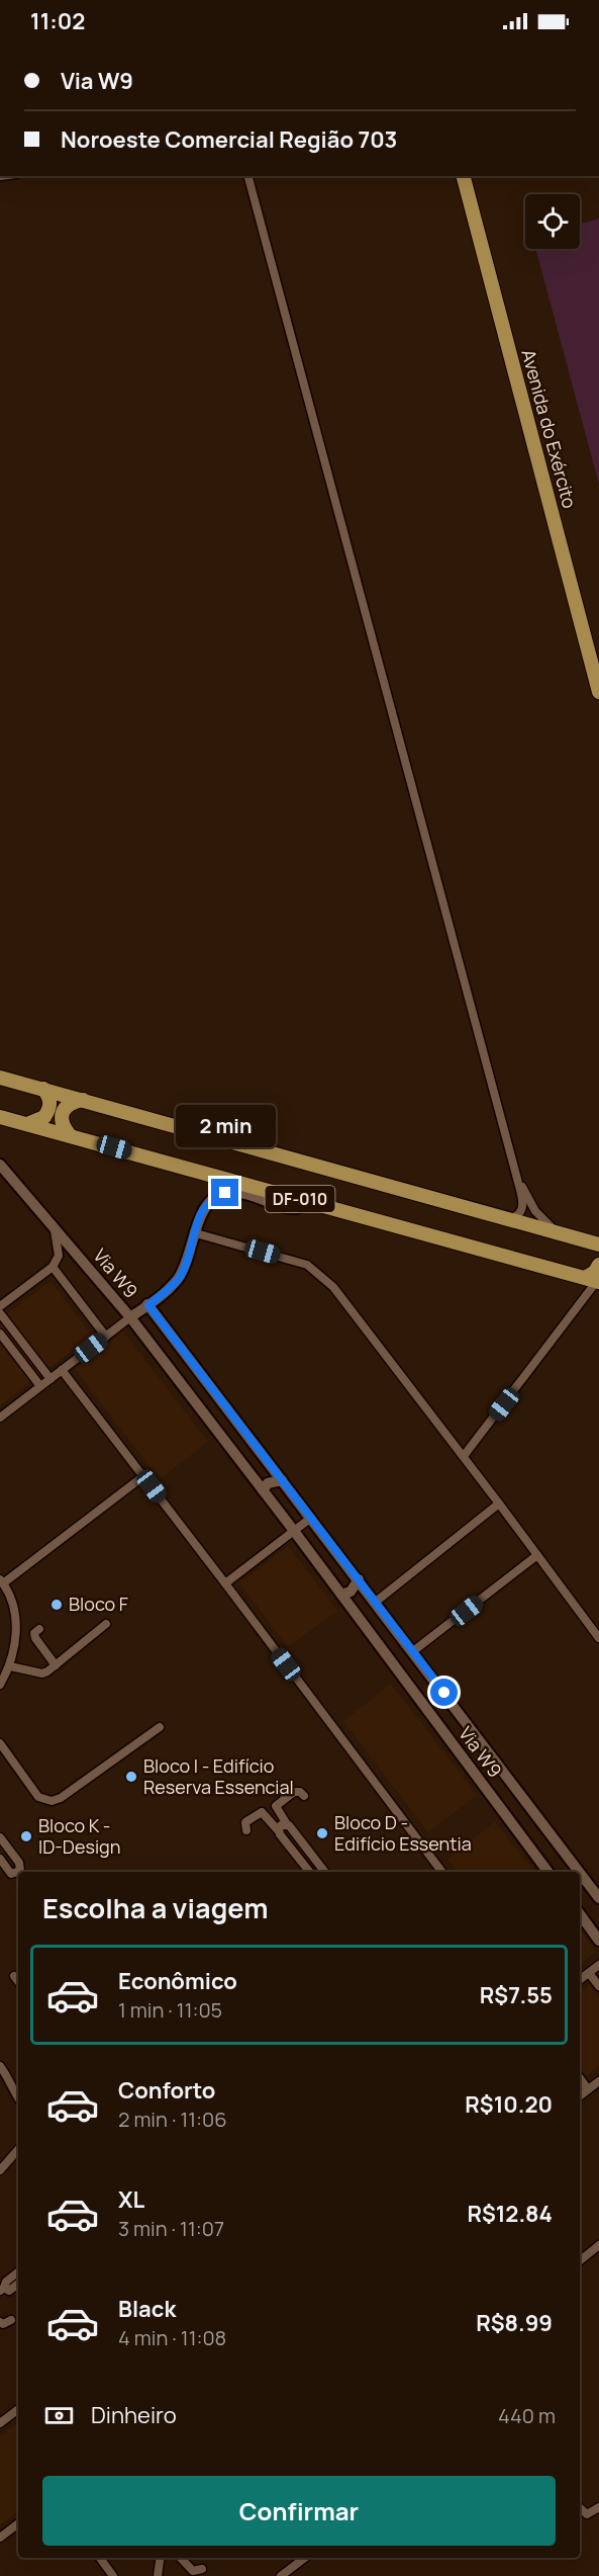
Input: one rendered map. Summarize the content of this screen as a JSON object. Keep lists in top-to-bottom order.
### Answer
{
  "streets": {
    "main road": ["Avenida do Exército", "DF-010"],
    "street": ["Via W9"]
  },
  "places": [
    "Bloco F",
    "Bloco I - Edifício Reserva Essencial",
    "Bloco D - Edifício Essentia",
    "Bloco K - ID-Design"
  ],
  "page": {
    "status": "11:02",
    "banner": ["Via W9", "Noroeste Comercial Região 703"],
    "bubble": "2 min",
    "heading": "Escolha a viagem",
    "list": [
      {
        "name": "Econômico",
        "note": "1 min · 11:05",
        "value": "R$7.55"
      },
      {
        "name": "Conforto",
        "note": "2 min · 11:06",
        "value": "R$10.20"
      },
      {
        "name": "XL",
        "note": "3 min · 11:07",
        "value": "R$12.84"
      },
      {
        "name": "Black",
        "note": "4 min · 11:08",
        "value": "R$8.99"
      }
    ],
    "pay": ["Dinheiro", "440 m"],
    "buttons": "Confirmar"
  }
}
